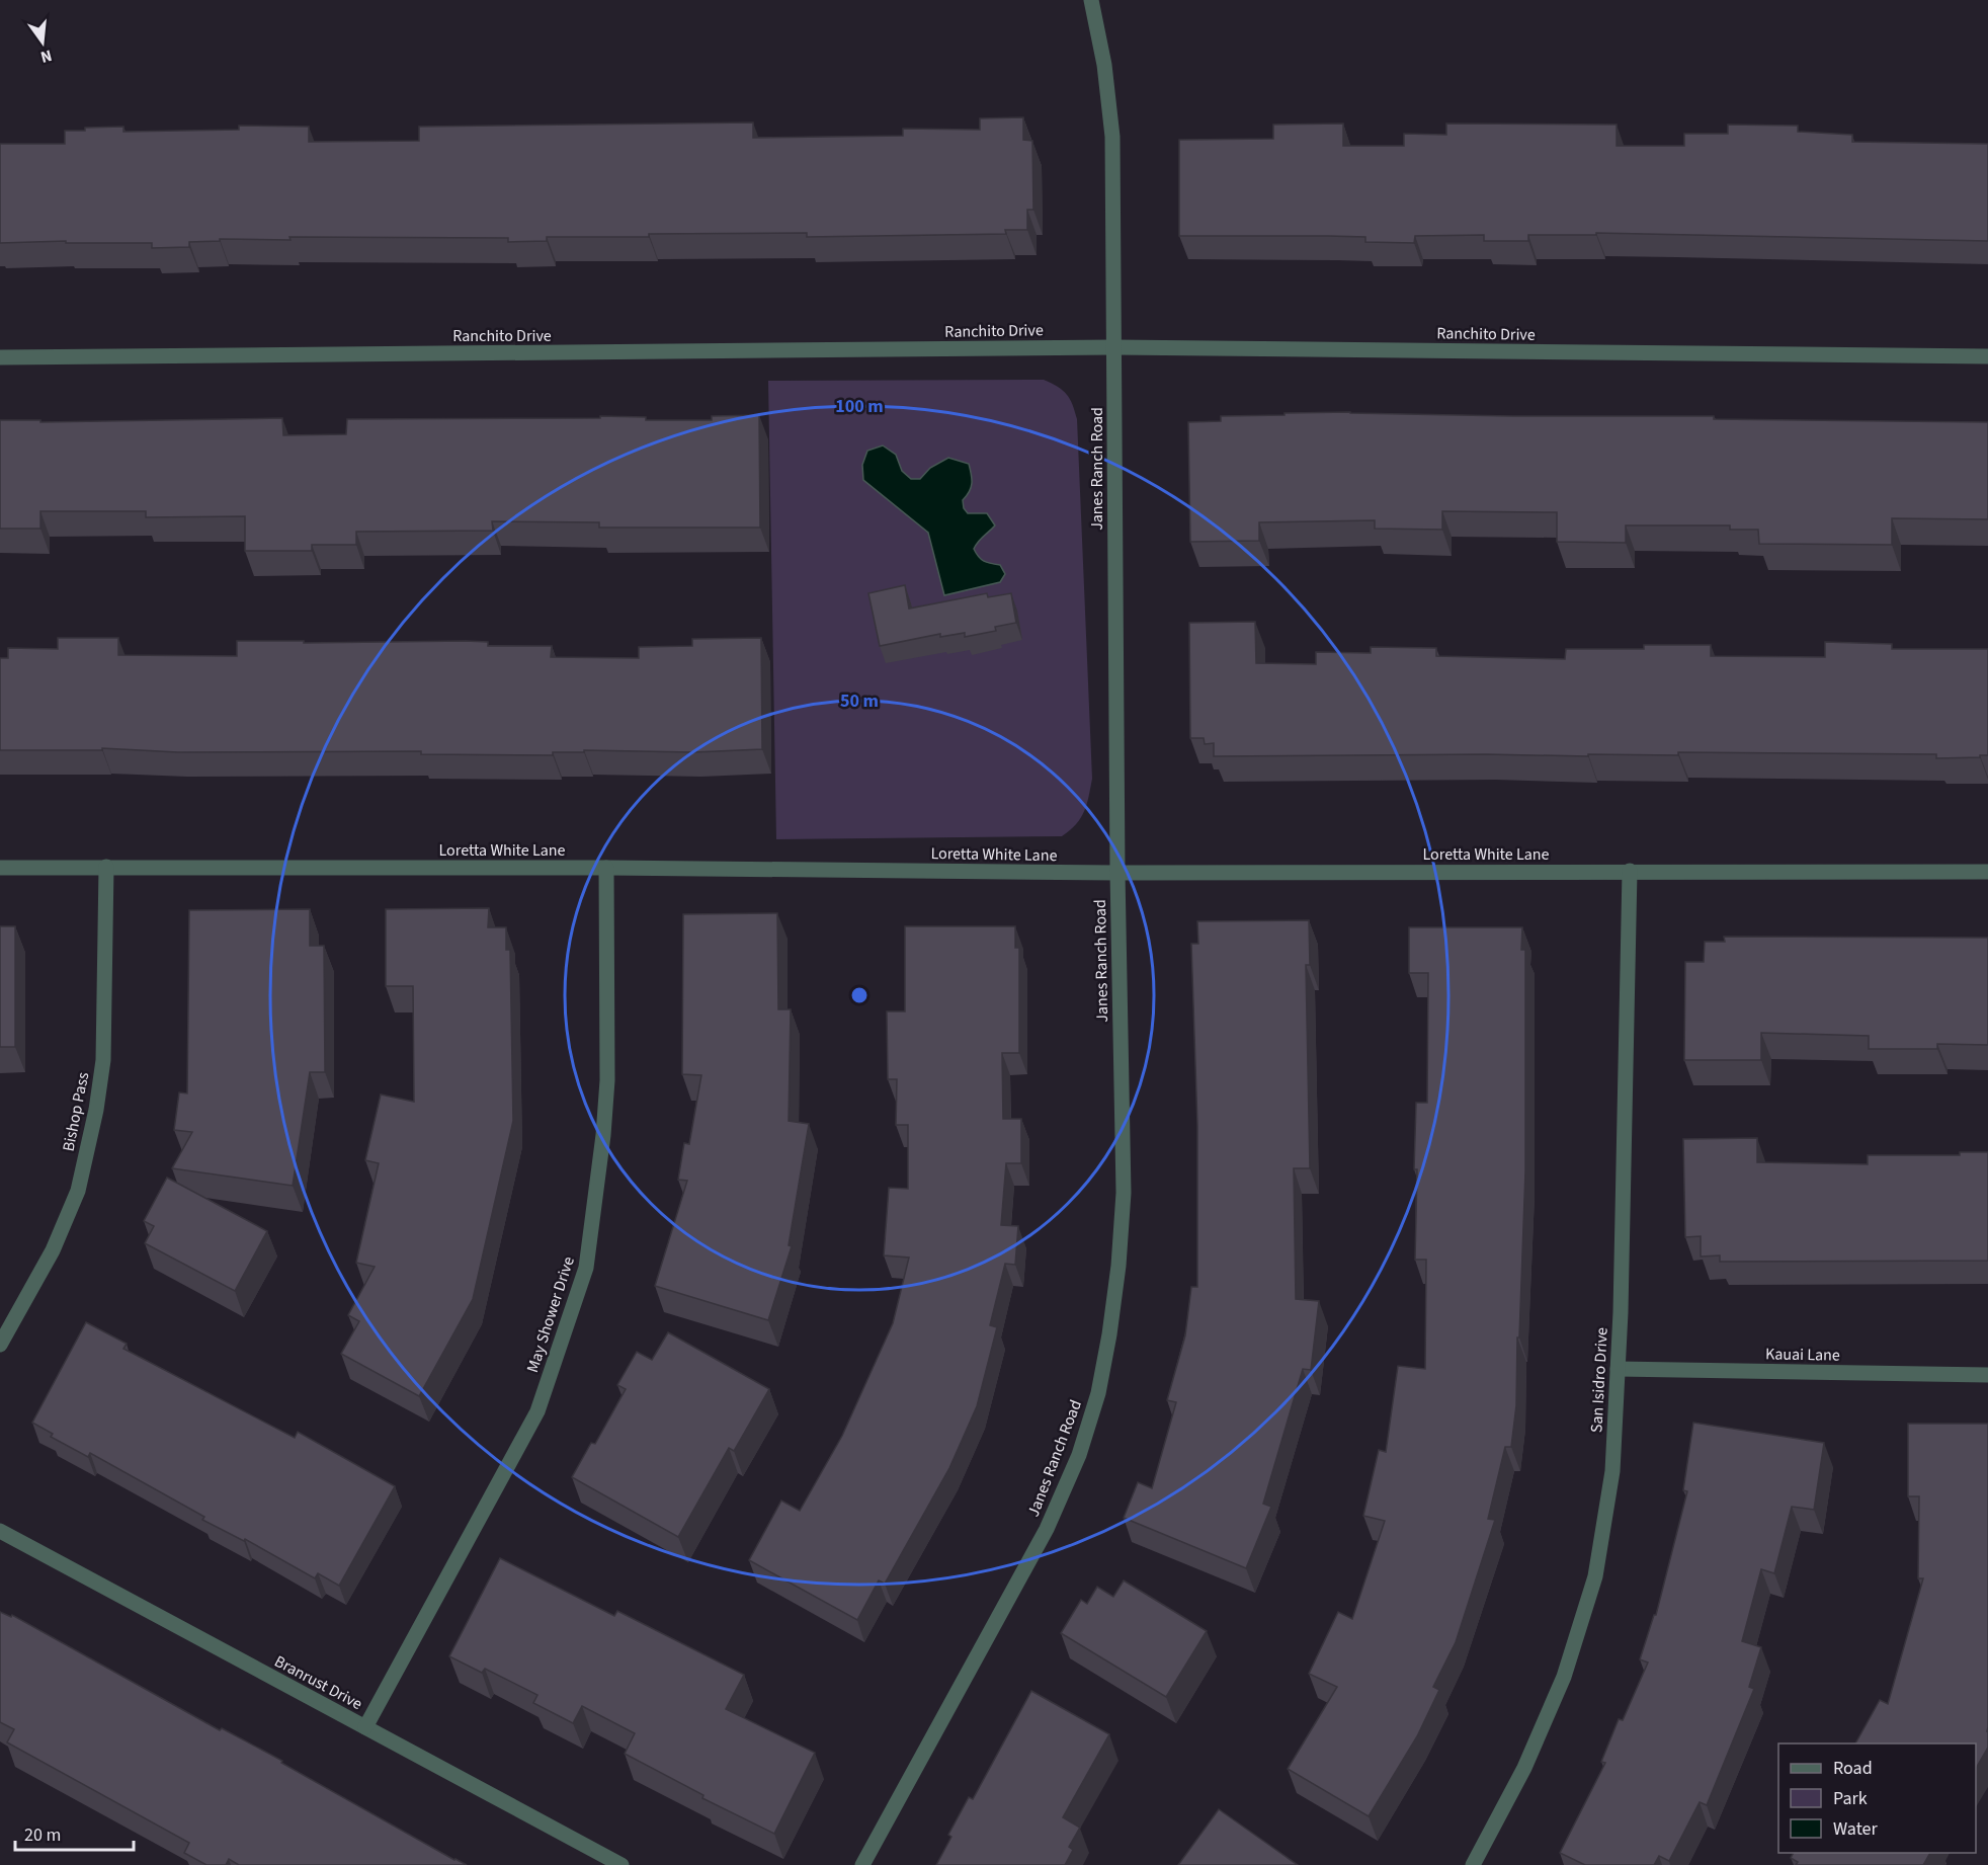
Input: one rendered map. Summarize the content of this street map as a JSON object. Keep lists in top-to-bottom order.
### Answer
{
  "streets": {
    "street": [
      "Ranchito Drive",
      "Janes Ranch Road",
      "Loretta White Lane",
      "Bishop Pass",
      "May Shower Drive",
      "Kauai Lane",
      "San Isidro Drive",
      "Branrust Drive"
    ]
  },
  "crossings": [
    ["Ranchito Drive", "Janes Ranch Road"],
    ["Janes Ranch Road", "Loretta White Lane"],
    ["Loretta White Lane", "Bishop Pass"],
    ["Loretta White Lane", "May Shower Drive"],
    ["Loretta White Lane", "San Isidro Drive"],
    ["May Shower Drive", "Branrust Drive"],
    ["Kauai Lane", "San Isidro Drive"]
  ],
  "legend": ["Road", "Park", "Water"],
  "scale_bar": "20 m",
  "north": "bottom",
  "rings": ["100 m", "50 m"]
}
